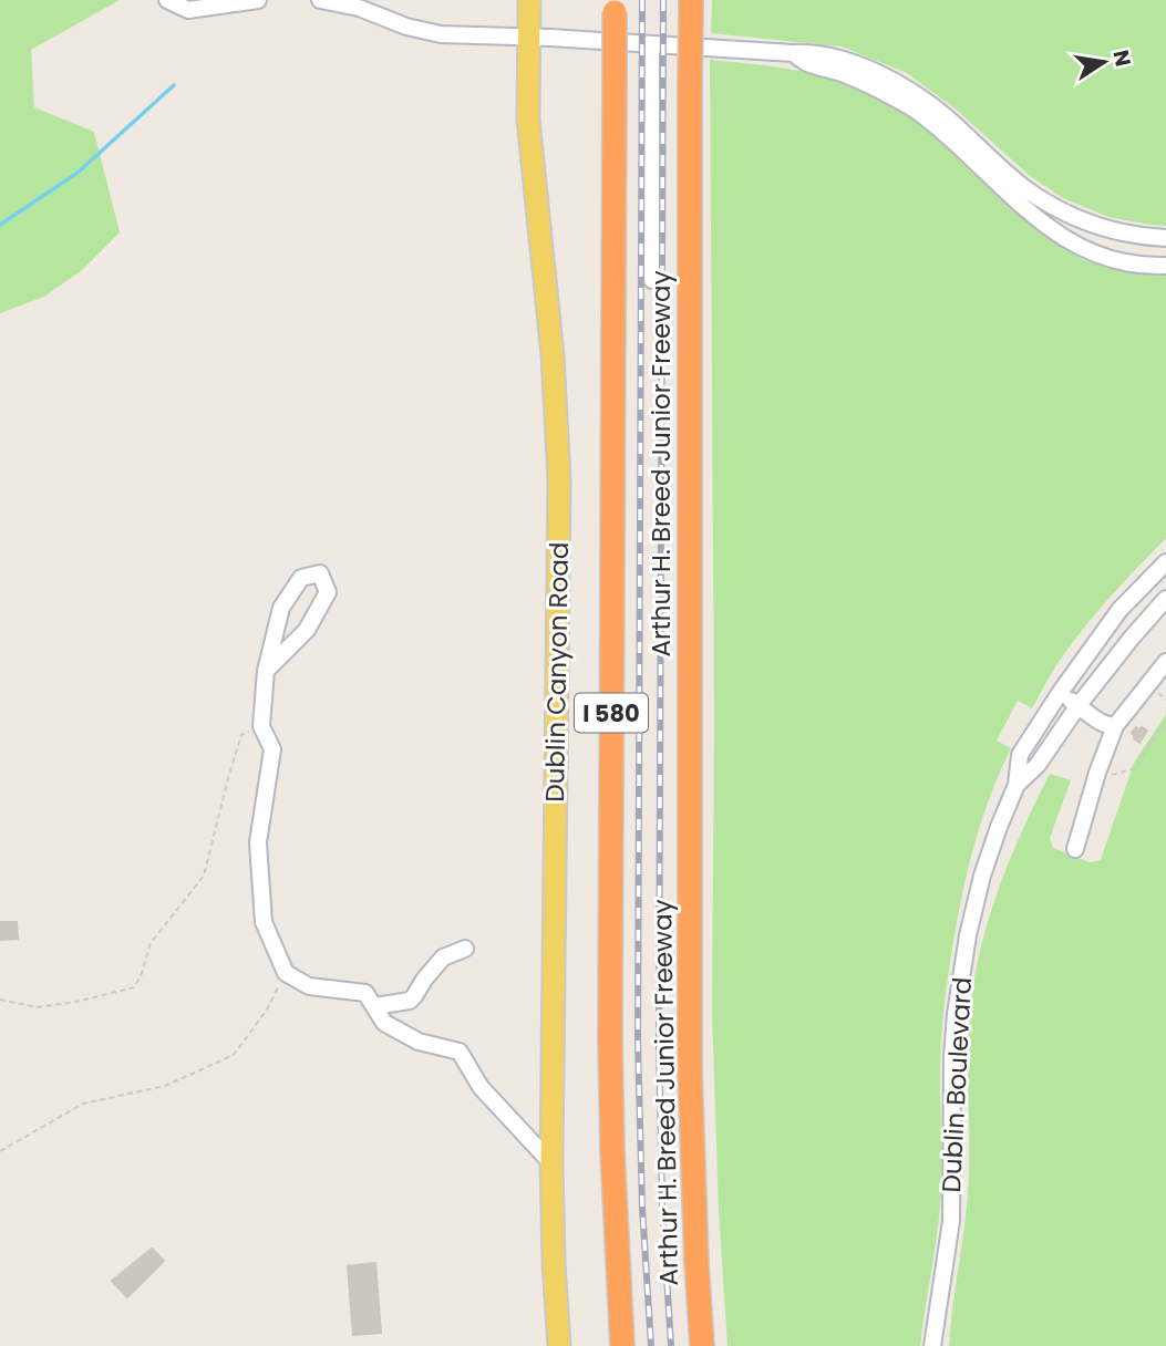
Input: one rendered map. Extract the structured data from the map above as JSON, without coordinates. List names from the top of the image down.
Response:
{
  "streets": {
    "highway": ["Arthur H. Breed Junior Freeway", "I 580"],
    "main road": ["Dublin Canyon Road"],
    "street": ["Dublin Boulevard"]
  },
  "north": "right"
}
